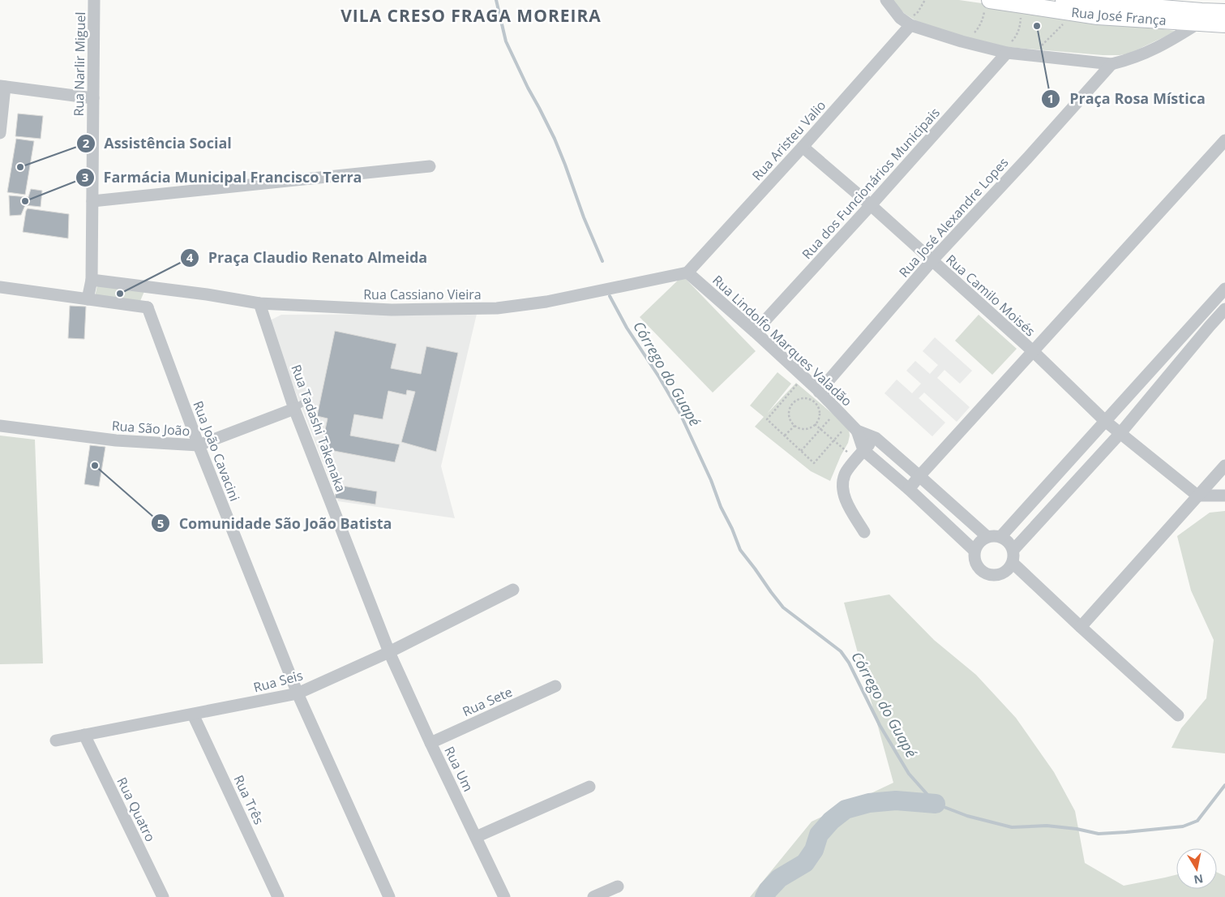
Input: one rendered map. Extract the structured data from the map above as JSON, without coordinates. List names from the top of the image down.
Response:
{
  "streets": {
    "main road": ["Rua José França"],
    "street": [
      "Rua Narlir Miguel",
      "Rua Aristeu Valio",
      "Rua dos Funcionários Municipais",
      "Rua José Alexandre Lopes",
      "Rua Cassiano Vieira",
      "Rua Camilo Moisés",
      "Rua Lindolfo Marques Valadão",
      "Rua São João",
      "Rua Tadashi Takenaka",
      "Rua João Cavacini",
      "Rua Seis",
      "Rua Sete",
      "Rua Um",
      "Rua Três",
      "Rua Quatro"
    ]
  },
  "crossings": [
    ["Rua Narlir Miguel", "Rua Cassiano Vieira"],
    ["Rua Aristeu Valio", "Rua Cassiano Vieira"],
    ["Rua Aristeu Valio", "Rua Camilo Moisés"],
    ["Rua Aristeu Valio", "Rua Lindolfo Marques Valadão"],
    ["Rua dos Funcionários Municipais", "Rua Camilo Moisés"],
    ["Rua dos Funcionários Municipais", "Rua Lindolfo Marques Valadão"],
    ["Rua José Alexandre Lopes", "Rua Camilo Moisés"],
    ["Rua José Alexandre Lopes", "Rua Lindolfo Marques Valadão"],
    ["Rua Cassiano Vieira", "Rua Lindolfo Marques Valadão"],
    ["Rua Cassiano Vieira", "Rua Tadashi Takenaka"],
    ["Rua São João", "Rua Tadashi Takenaka"],
    ["Rua São João", "Rua João Cavacini"],
    ["Rua Tadashi Takenaka", "Rua Seis"],
    ["Rua Tadashi Takenaka", "Rua Um"],
    ["Rua João Cavacini", "Rua Seis"],
    ["Rua Seis", "Rua Um"],
    ["Rua Seis", "Rua Três"],
    ["Rua Seis", "Rua Quatro"],
    ["Rua Sete", "Rua Um"]
  ],
  "districts": ["VILA CRESO FRAGA MOREIRA"],
  "water": ["Córrego do Guapé"],
  "places": [
    "Praça Rosa Mística",
    "Assistência Social",
    "Farmácia Municipal Francisco Terra",
    "Praça Claudio Renato Almeida",
    "Comunidade São João Batista"
  ],
  "north": "bottom"
}
